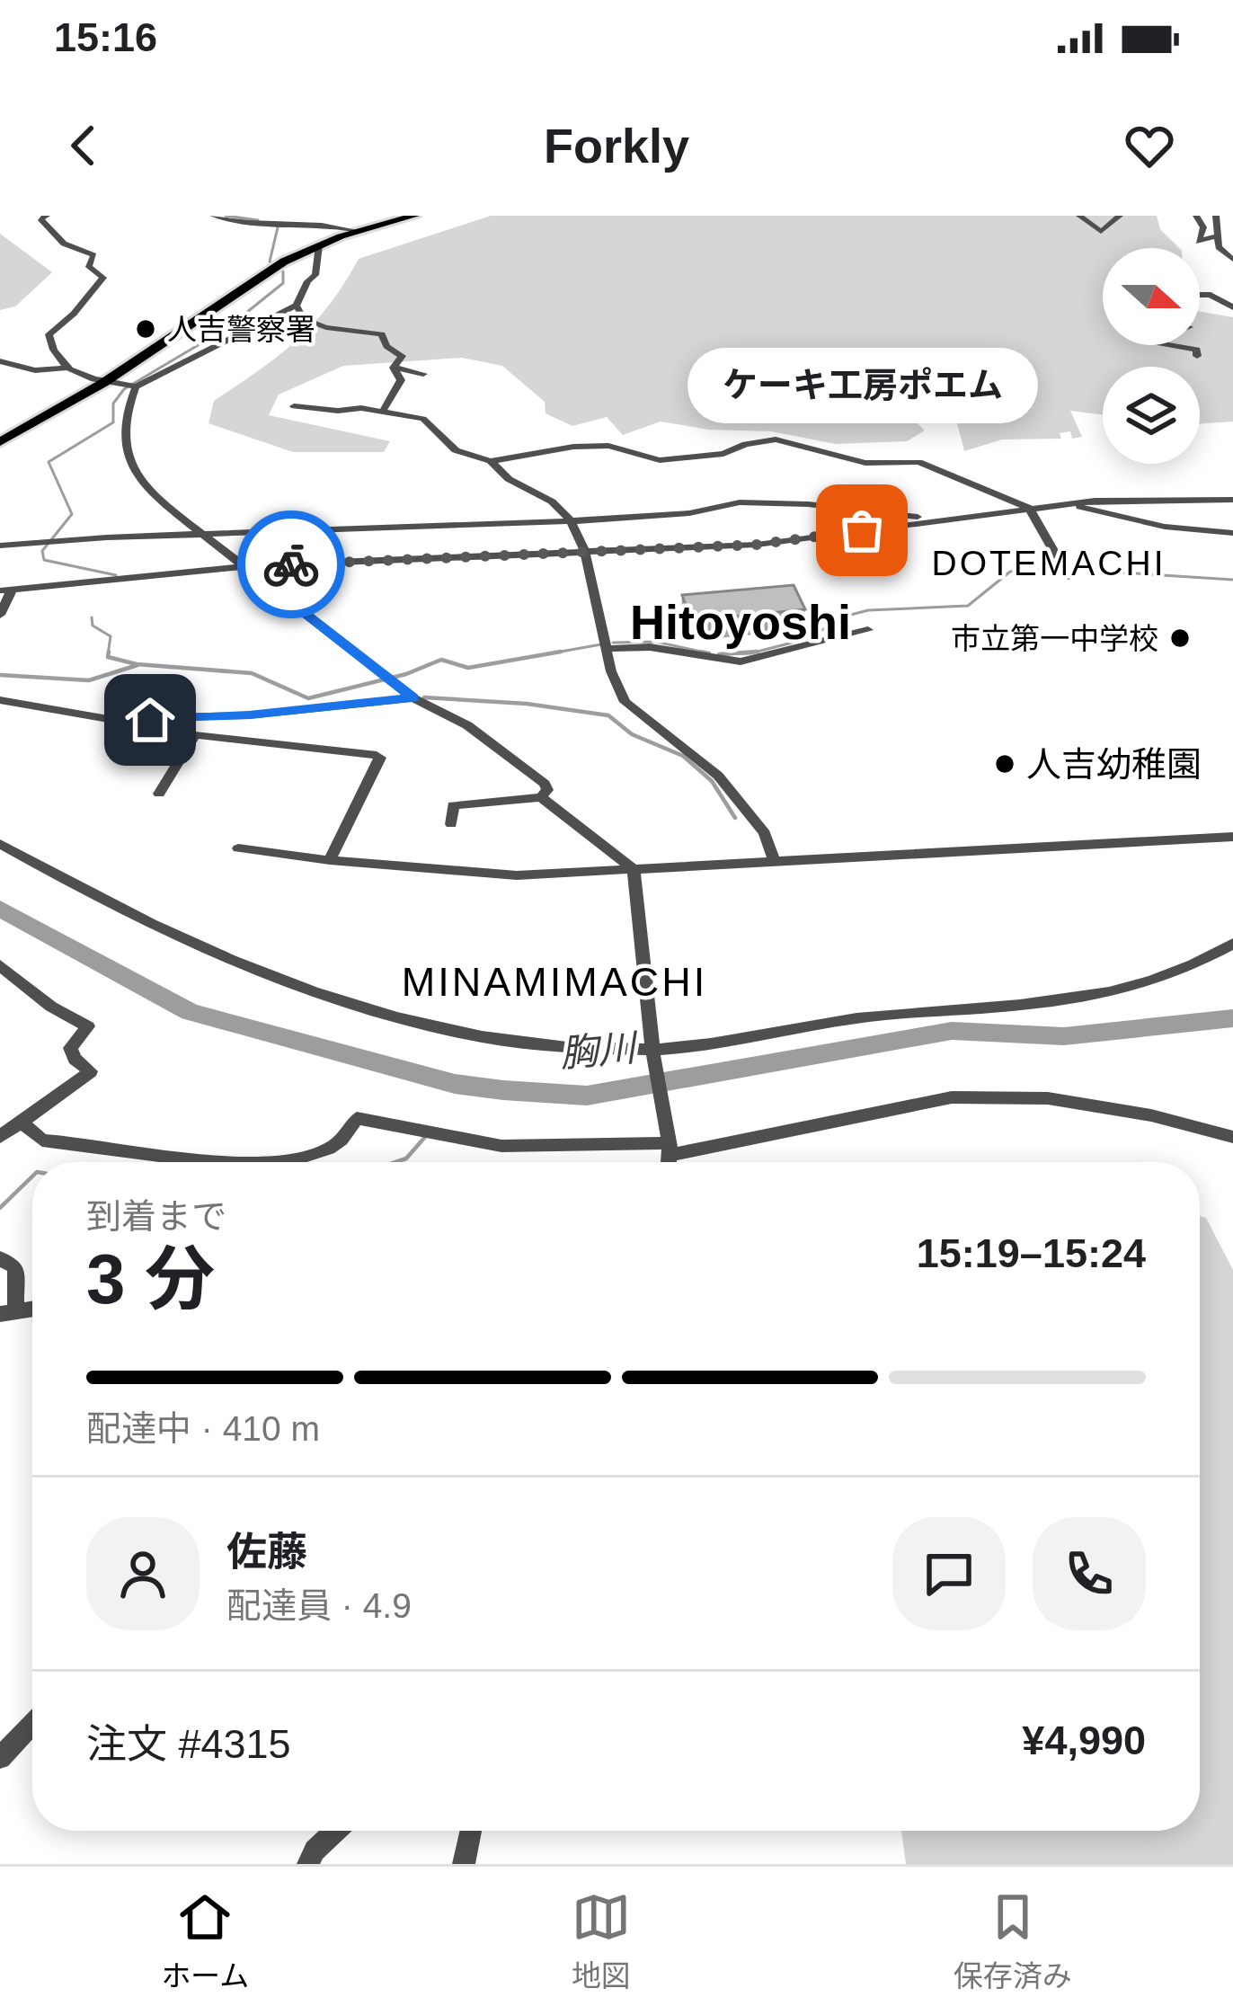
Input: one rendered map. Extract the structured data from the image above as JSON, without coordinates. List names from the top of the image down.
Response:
{
  "districts": ["DOTEMACHI", "Hitoyoshi", "MINAMIMACHI"],
  "water": ["胸川"],
  "places": [
    "人吉警察署",
    "ケーキ工房ポエム",
    "市立第一中学校",
    "人吉幼稚園"
  ],
  "north": "right",
  "page": {
    "status": "15:16",
    "header": "Forkly",
    "bubble": "ケーキ工房ポエム",
    "heading": ["3 分", "到着まで", "15:19–15:24"],
    "panel": [
      "佐藤",
      "配達員 · 4.9",
      "注文 #4315",
      "¥4,990"
    ],
    "bar": "配達中 · 410 m",
    "tabs": ["ホーム", "地図", "保存済み"]
  }
}
